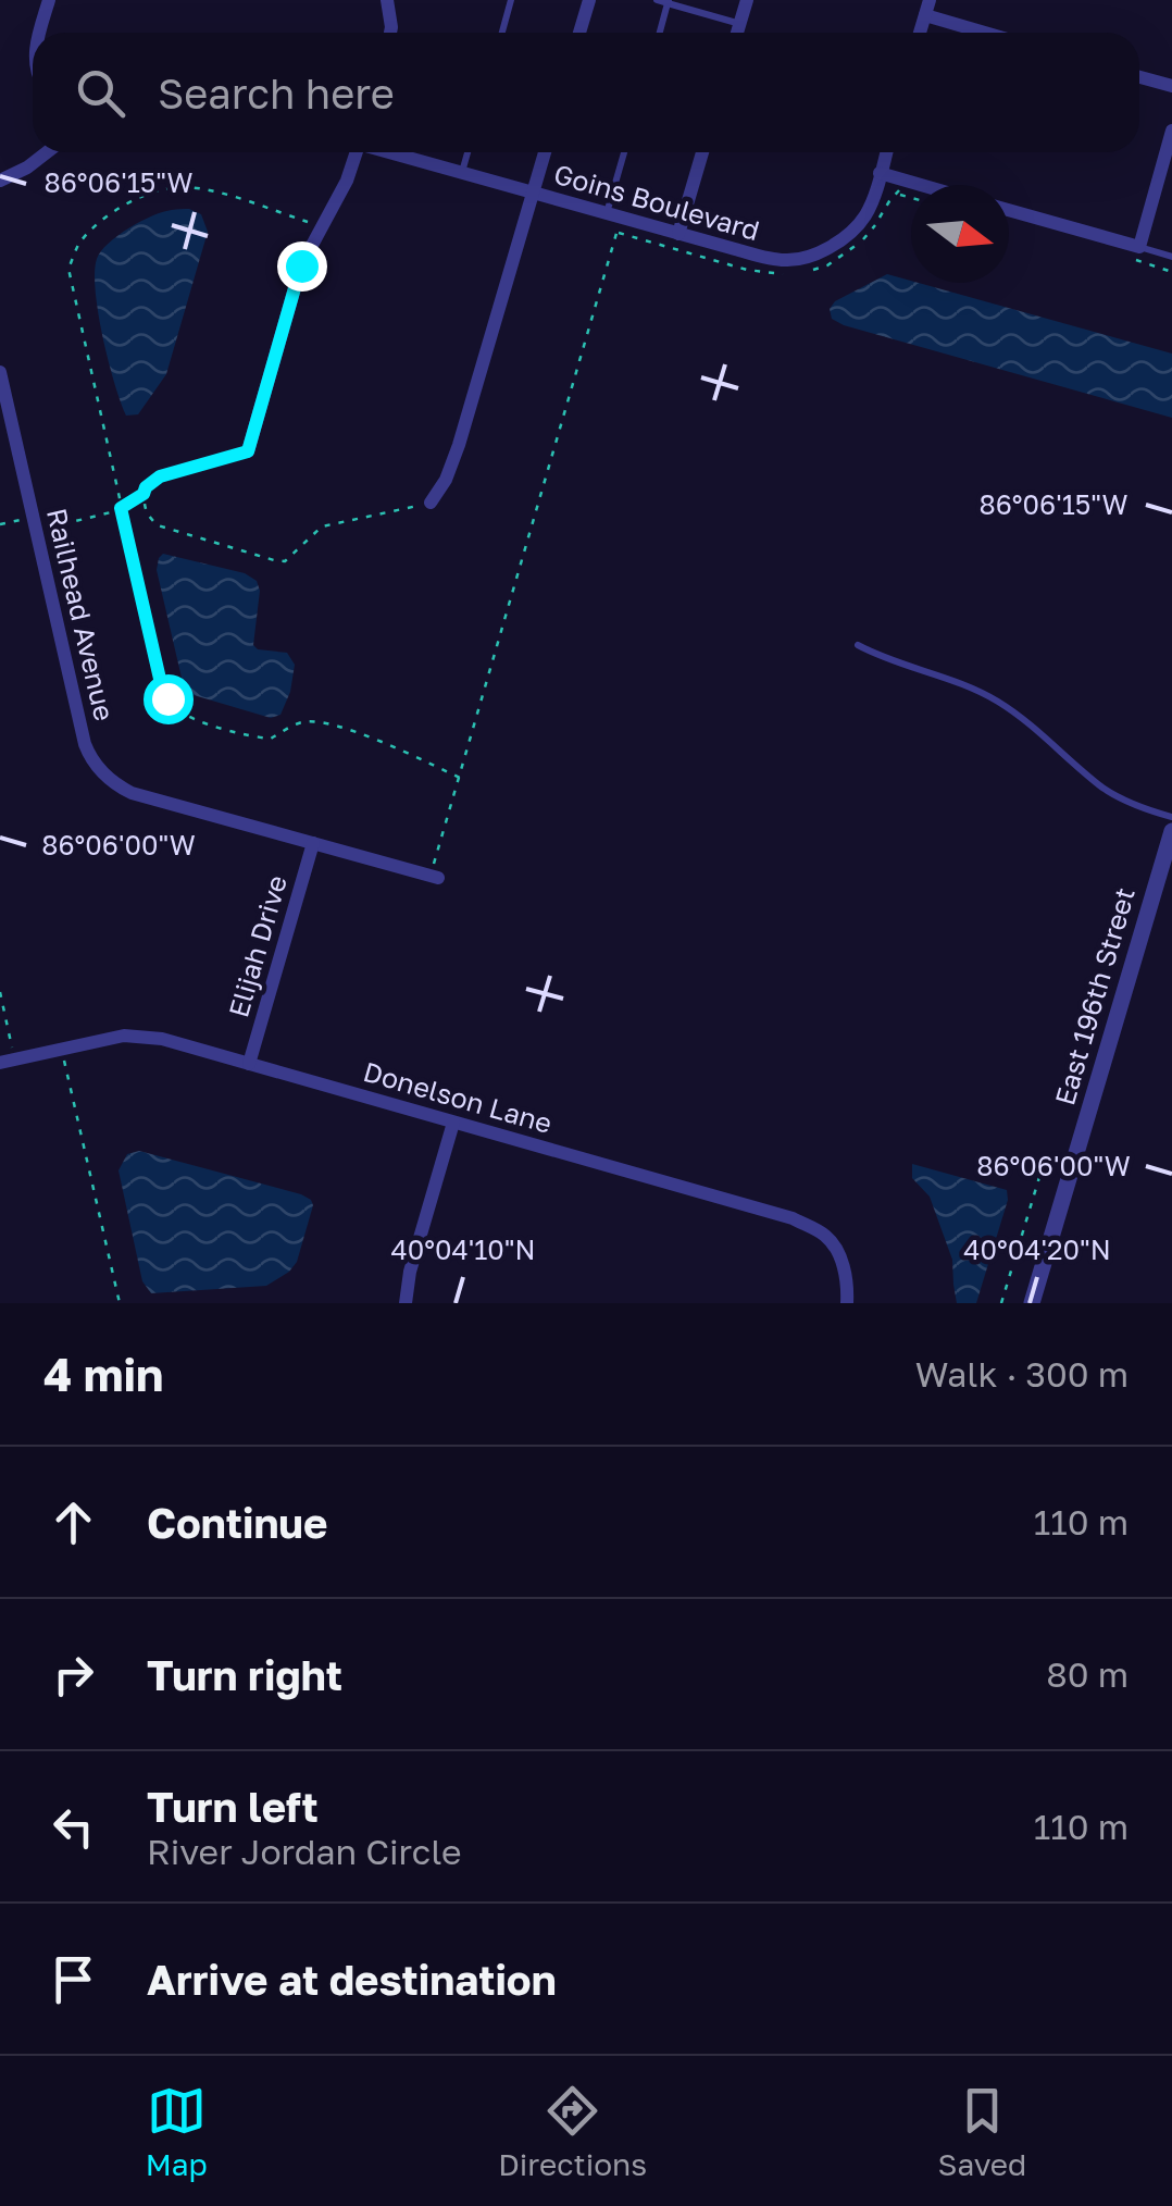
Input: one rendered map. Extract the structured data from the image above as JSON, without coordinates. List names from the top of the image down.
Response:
{
  "streets": {
    "street": [
      "Goins Boulevard",
      "Railhead Avenue",
      "Elijah Drive",
      "East 196th Street",
      "Donelson Lane"
    ]
  },
  "crossings": [
    ["Railhead Avenue", "Elijah Drive"],
    ["Elijah Drive", "Donelson Lane"]
  ],
  "north": "right",
  "page": {
    "search": "Search here",
    "heading": ["4 min", "Walk · 300 m"],
    "list": [
      ["Continue", "110 m"],
      ["Turn right", "80 m"],
      ["Turn left", "River Jordan Circle", "110 m"],
      "Arrive at destination"
    ],
    "nav": ["Map", "Directions", "Saved"]
  },
  "coordinates": [
    "86°06'15\"W",
    "86°06'00\"W",
    "40°04'10\"N",
    "40°04'20\"N"
  ]
}
